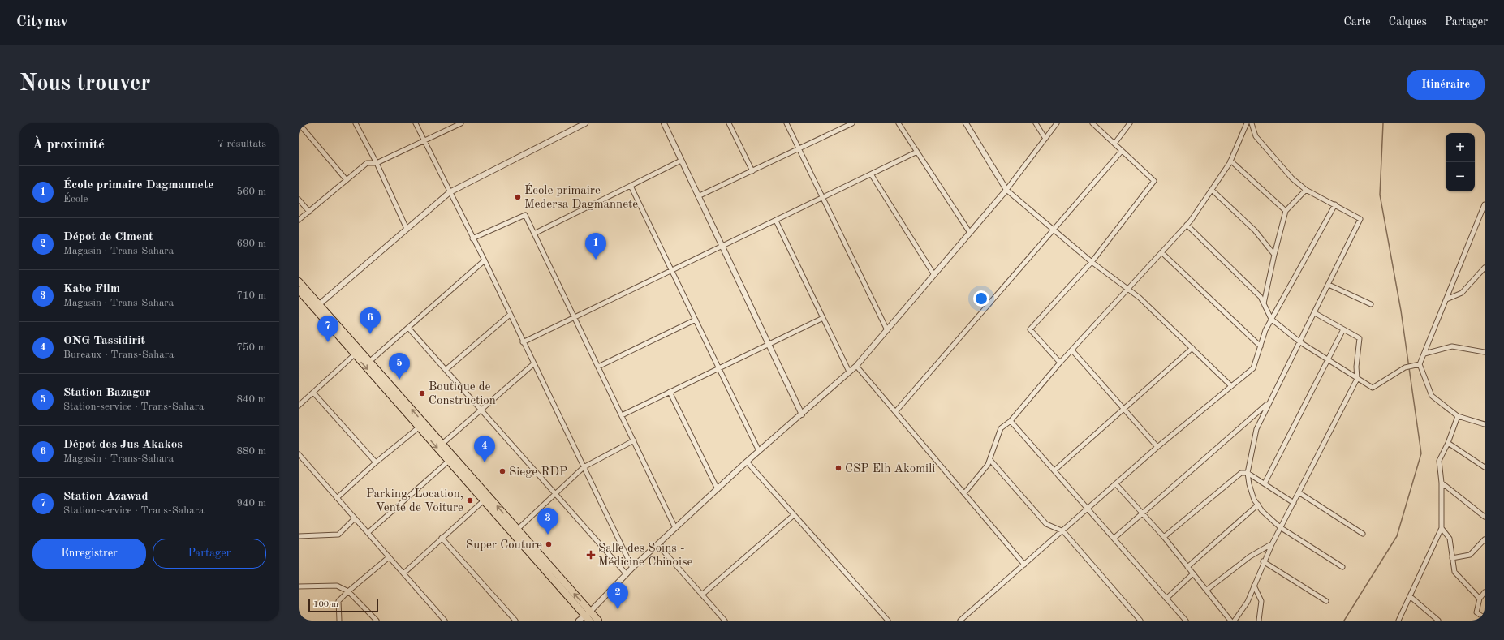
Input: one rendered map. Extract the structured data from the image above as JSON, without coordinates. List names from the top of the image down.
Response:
{
  "places": {
    "other": [
      "École primaire Medersa Dagmannete",
      "Boutique de Construction",
      "CSP Elh Akomili",
      "Siege RDP",
      "Parking, Location, Vente de Voiture",
      "Super Couture"
    ],
    "health": ["Salle des Soins - Médicine Chinoise"]
  },
  "scale_bar": "100 m",
  "page": {
    "header": "Citynav",
    "nav": ["Carte", "Calques", "Partager"],
    "buttons": [
      "Itinéraire",
      ["Enregistrer", "Partager"]
    ],
    "title": "Nous trouver",
    "heading": ["À proximité", "7 résultats"],
    "map_buttons": ["+", "−"],
    "list": [
      {
        "mark": "1",
        "name": "École primaire Dagmannete",
        "note": "École",
        "value": "560 m"
      },
      {
        "mark": "2",
        "name": "Dépot de Ciment",
        "note": "Magasin · Trans-Sahara",
        "value": "690 m"
      },
      {
        "mark": "3",
        "name": "Kabo Film",
        "note": "Magasin · Trans-Sahara",
        "value": "710 m"
      },
      {
        "mark": "4",
        "name": "ONG Tassidirit",
        "note": "Bureaux · Trans-Sahara",
        "value": "750 m"
      },
      {
        "mark": "5",
        "name": "Station Bazagor",
        "note": "Station-service · Trans-Sahara",
        "value": "840 m"
      },
      {
        "mark": "6",
        "name": "Dépot des Jus Akakos",
        "note": "Magasin · Trans-Sahara",
        "value": "880 m"
      },
      {
        "mark": "7",
        "name": "Station Azawad",
        "note": "Station-service · Trans-Sahara",
        "value": "940 m"
      }
    ],
    "pins": [
      "1",
      "6",
      "7",
      "5",
      "4",
      "3",
      "2"
    ],
    "scale": "100 m"
  }
}
